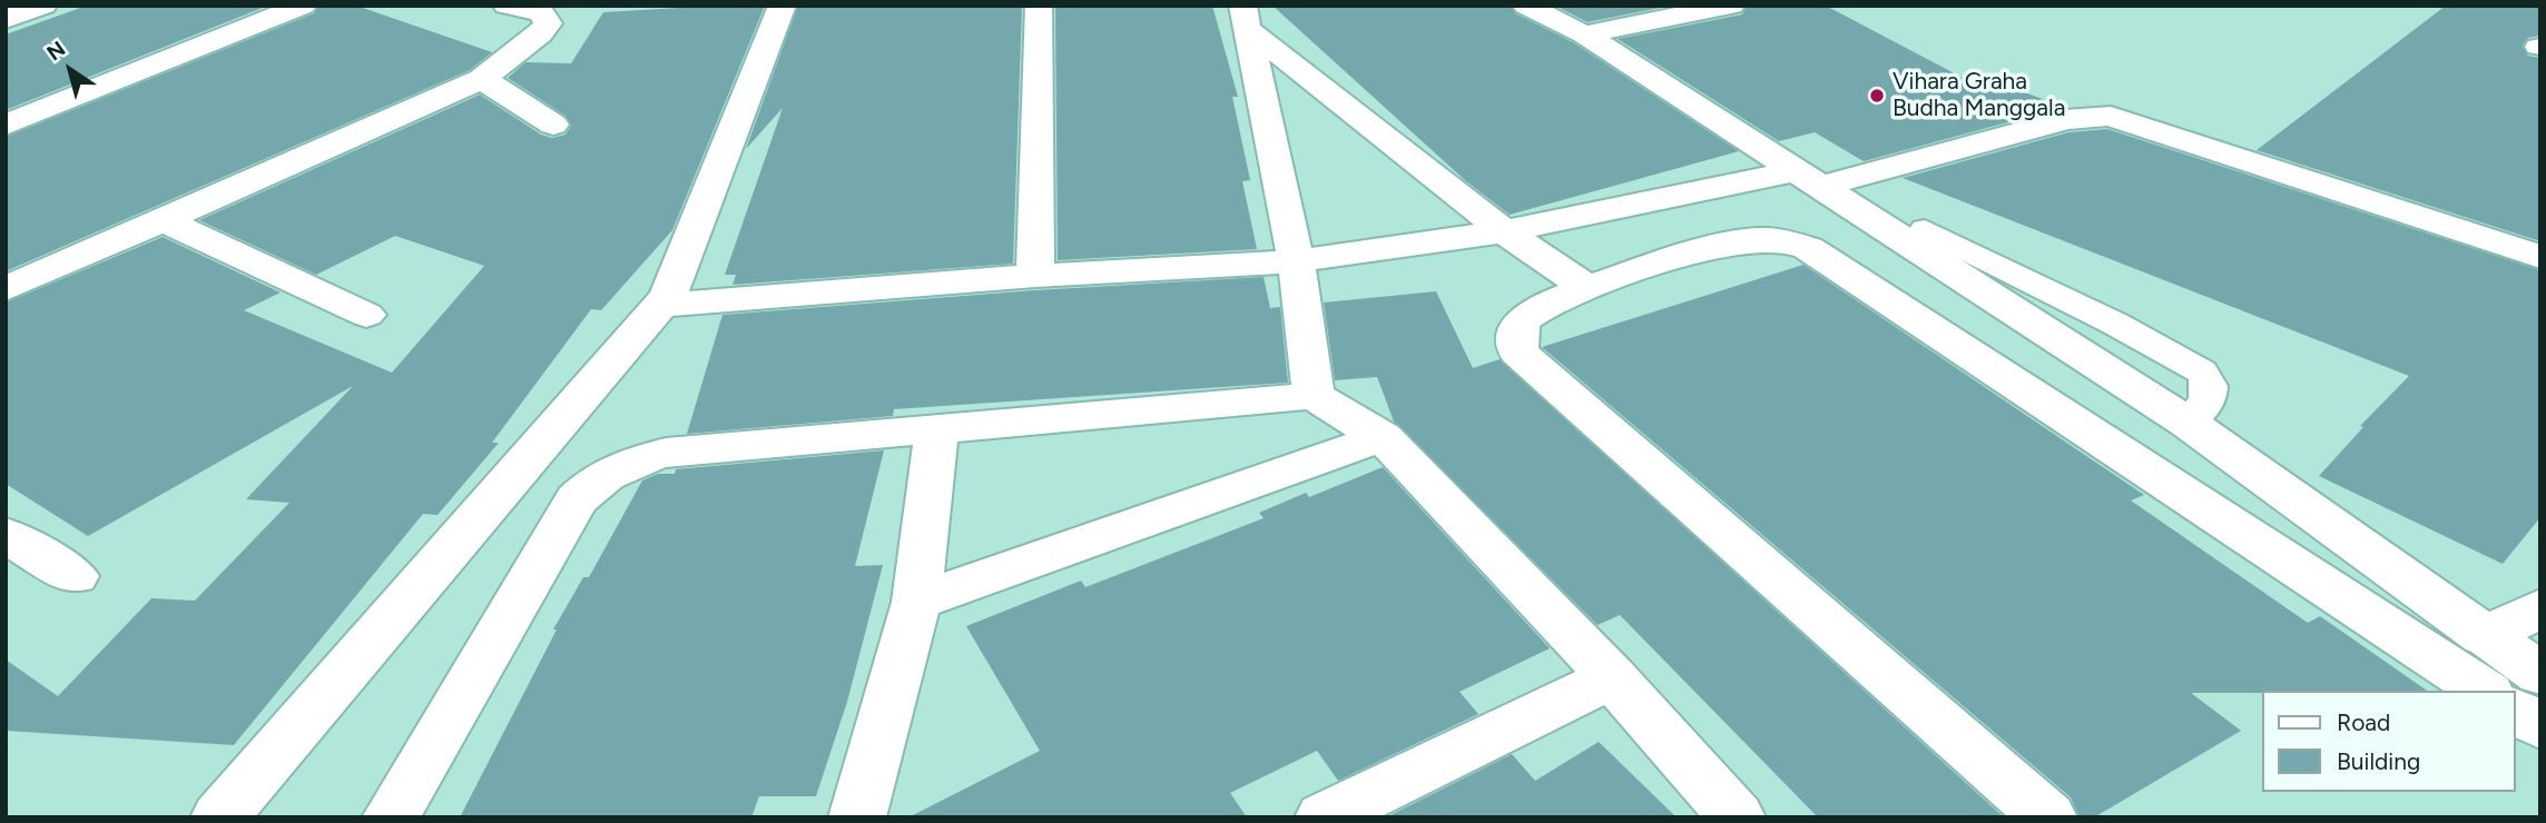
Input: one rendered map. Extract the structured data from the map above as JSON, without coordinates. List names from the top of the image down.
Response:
{
  "places": ["Vihara Graha Budha Manggala"],
  "legend": ["Road", "Building"],
  "north": "top left"
}
